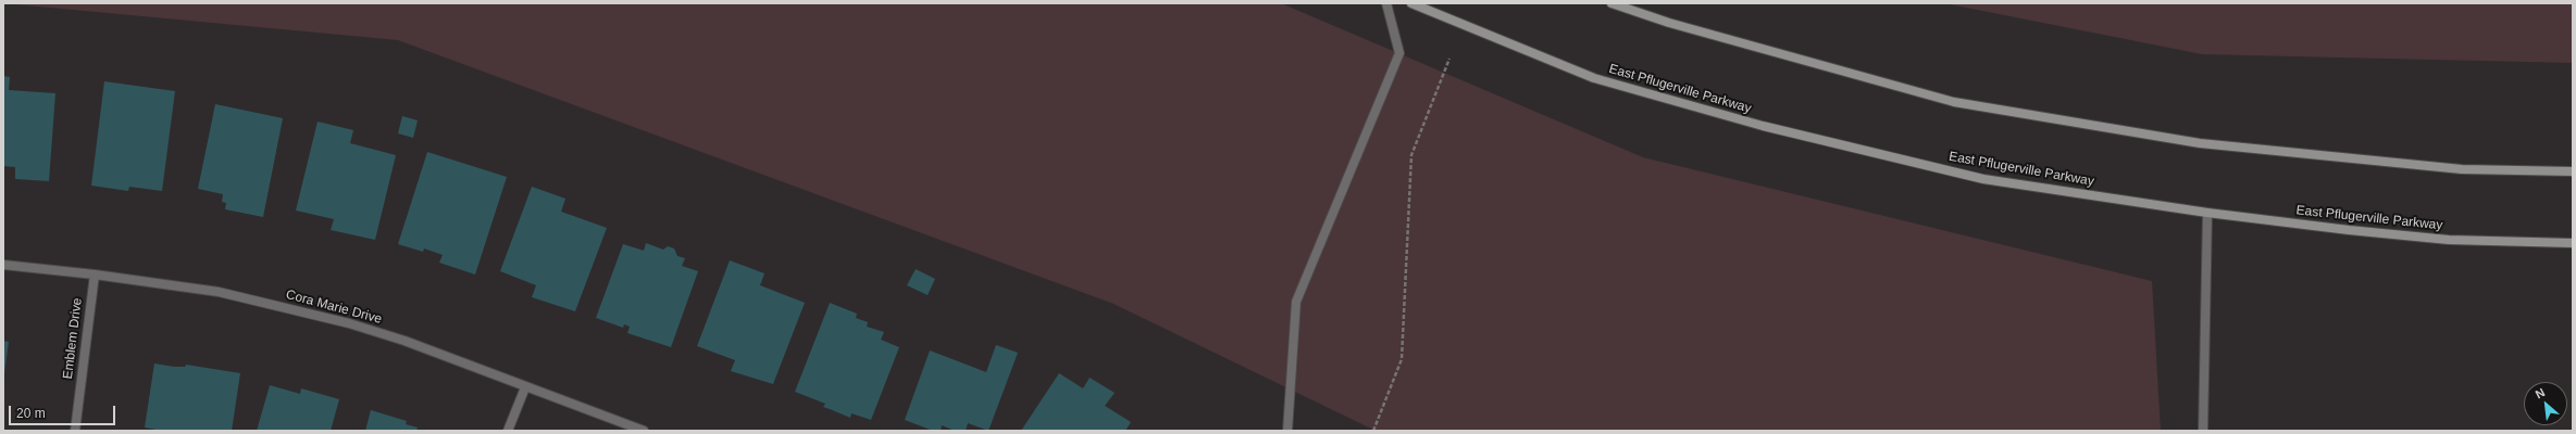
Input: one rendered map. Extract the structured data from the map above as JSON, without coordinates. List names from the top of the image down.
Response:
{
  "streets": {
    "main road": ["East Pflugerville Parkway"],
    "street": ["Cora Marie Drive", "Emblem Drive"]
  },
  "crossings": [
    ["Cora Marie Drive", "Emblem Drive"]
  ],
  "scale_bar": "20 m",
  "north": "top left"
}
